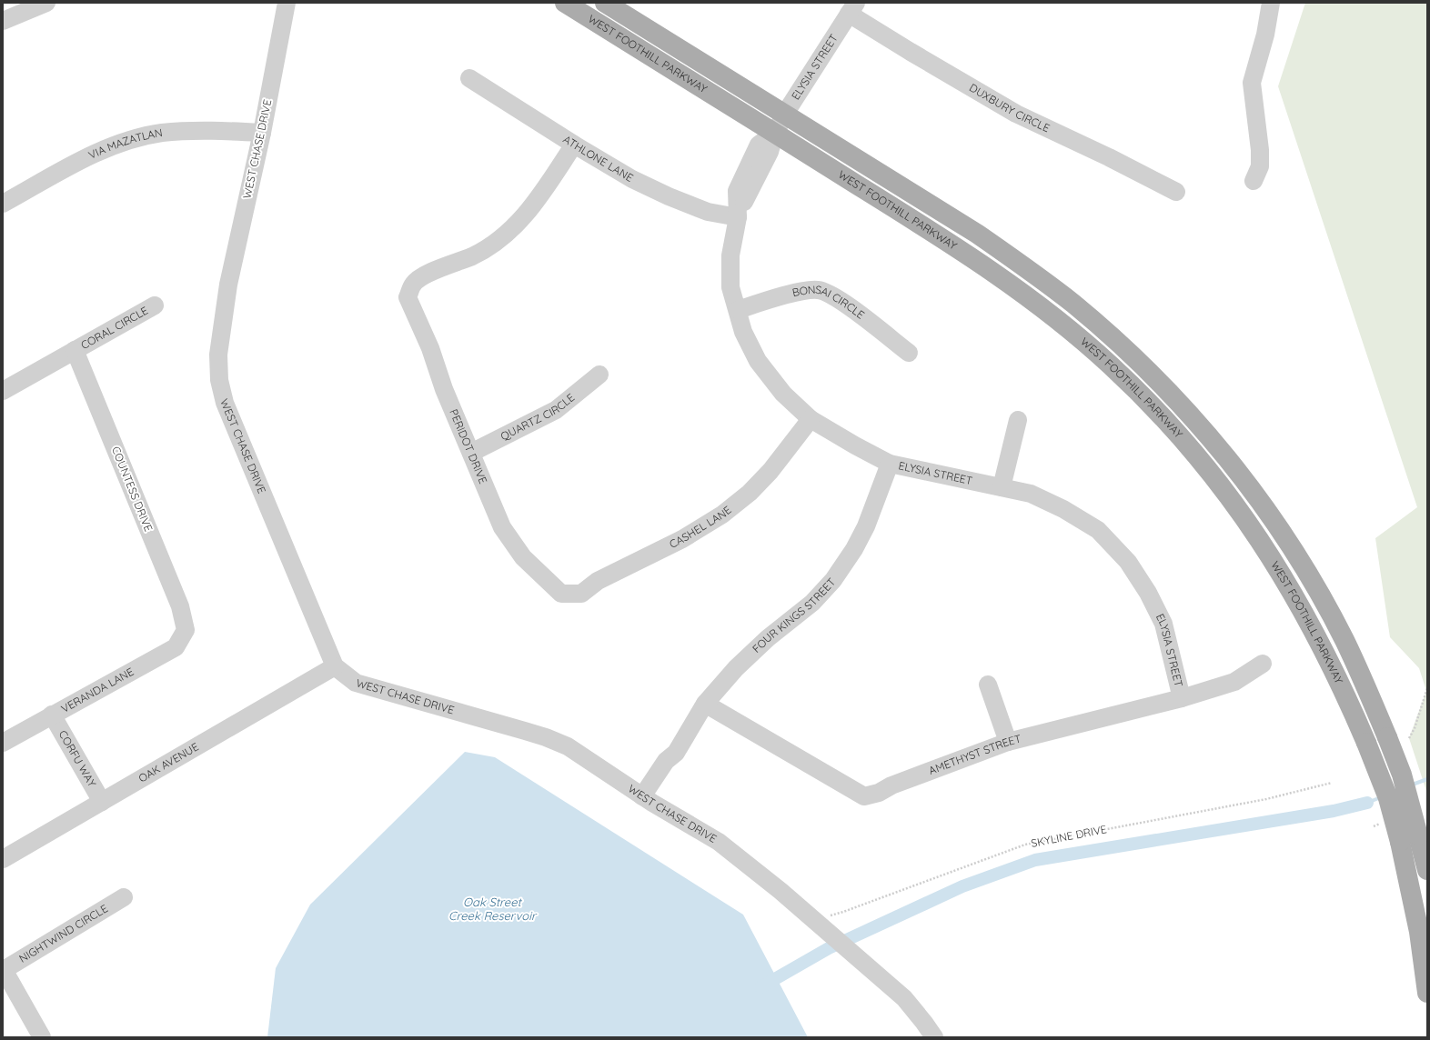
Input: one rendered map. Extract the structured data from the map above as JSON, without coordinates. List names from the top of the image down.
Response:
{
  "streets": {
    "main road": ["WEST FOOTHILL PARKWAY"],
    "street": [
      "ELYSIA STREET",
      "DUXBURY CIRCLE",
      "VIA MAZATLAN",
      "WEST CHASE DRIVE",
      "ATHLONE LANE",
      "BONSAI CIRCLE",
      "CORAL CIRCLE",
      "QUARTZ CIRCLE",
      "PERIDOT DRIVE",
      "COUNTESS DRIVE",
      "CASHEL LANE",
      "FOUR KINGS STREET",
      "VERANDA LANE",
      "AMETHYST STREET",
      "CORFU WAY",
      "OAK AVENUE",
      "NIGHTWIND CIRCLE"
    ],
    "path": ["SKYLINE DRIVE"]
  },
  "crossings": [
    ["WEST FOOTHILL PARKWAY", "ELYSIA STREET"],
    ["ELYSIA STREET", "DUXBURY CIRCLE"],
    ["ELYSIA STREET", "ATHLONE LANE"],
    ["ELYSIA STREET", "BONSAI CIRCLE"],
    ["ELYSIA STREET", "CASHEL LANE"],
    ["ELYSIA STREET", "FOUR KINGS STREET"],
    ["ELYSIA STREET", "AMETHYST STREET"],
    ["VIA MAZATLAN", "WEST CHASE DRIVE"],
    ["WEST CHASE DRIVE", "FOUR KINGS STREET"],
    ["WEST CHASE DRIVE", "OAK AVENUE"],
    ["WEST CHASE DRIVE", "SKYLINE DRIVE"],
    ["ATHLONE LANE", "PERIDOT DRIVE"],
    ["CORAL CIRCLE", "COUNTESS DRIVE"],
    ["QUARTZ CIRCLE", "PERIDOT DRIVE"],
    ["PERIDOT DRIVE", "CASHEL LANE"],
    ["COUNTESS DRIVE", "VERANDA LANE"],
    ["FOUR KINGS STREET", "AMETHYST STREET"],
    ["VERANDA LANE", "CORFU WAY"],
    ["CORFU WAY", "OAK AVENUE"]
  ],
  "water": ["Oak Street Creek Reservoir"]
}
